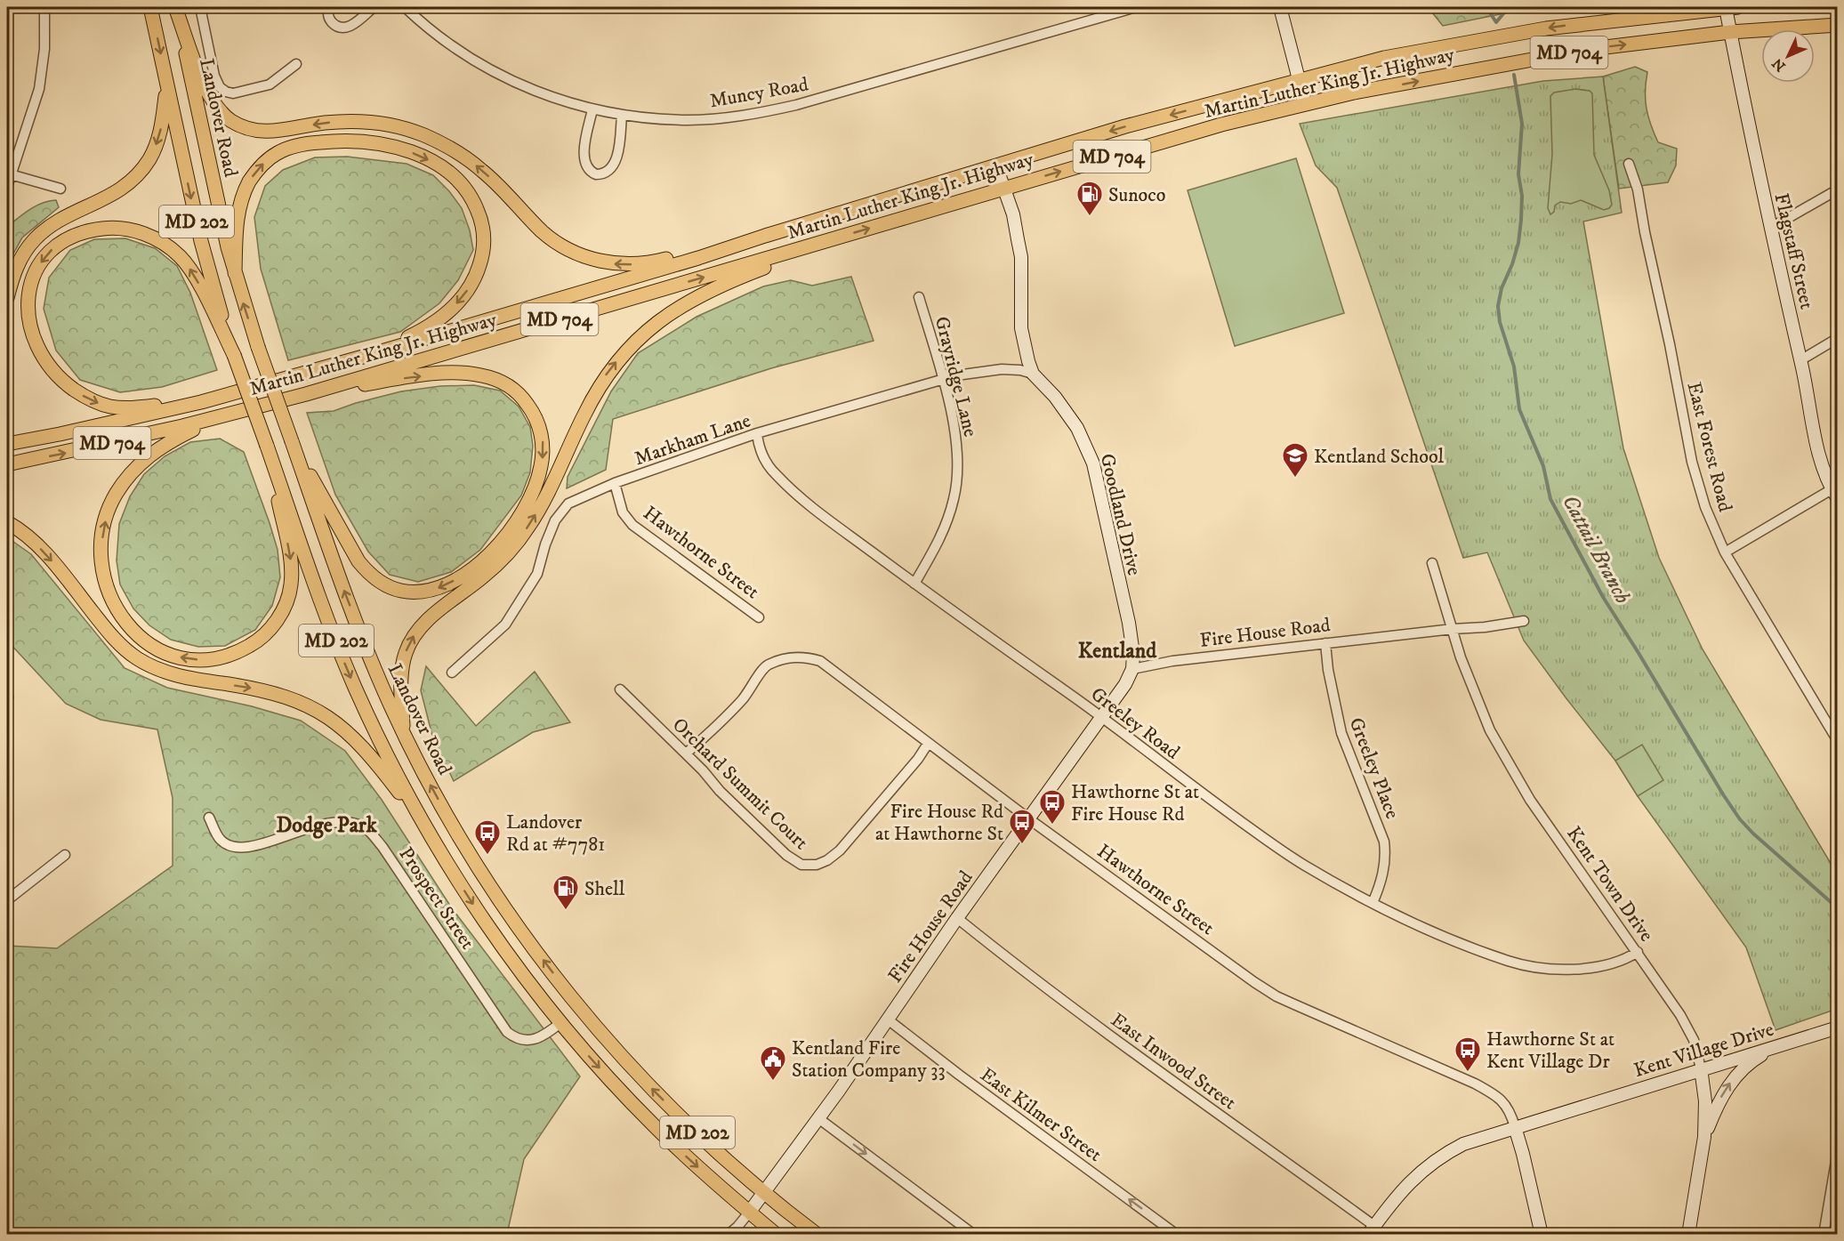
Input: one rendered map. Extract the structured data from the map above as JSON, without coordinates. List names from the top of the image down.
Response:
{
  "streets": {
    "main road": [
      "MD 704",
      "Martin Luther King Jr. Highway",
      "Landover Road",
      "MD 202"
    ],
    "street": [
      "Muncy Road",
      "Flagstaff Street",
      "Grayridge Lane",
      "Markham Lane",
      "East Forest Road",
      "Goodland Drive",
      "Hawthorne Street",
      "Fire House Road",
      "Greeley Road",
      "Greeley Place",
      "Orchard Summit Court",
      "Kent Town Drive",
      "Prospect Street",
      "Kent Village Drive",
      "East Inwood Street",
      "East Kilmer Street"
    ]
  },
  "crossings": [
    ["Martin Luther King Jr. Highway", "Flagstaff Street"],
    ["Martin Luther King Jr. Highway", "Goodland Drive"],
    ["Landover Road", "Fire House Road"],
    ["MD 202", "Fire House Road"],
    ["MD 202", "Prospect Street"],
    ["Grayridge Lane", "Markham Lane"],
    ["Grayridge Lane", "Greeley Road"],
    ["Markham Lane", "Goodland Drive"],
    ["Markham Lane", "Hawthorne Street"],
    ["Markham Lane", "Greeley Road"],
    ["Goodland Drive", "Fire House Road"],
    ["Hawthorne Street", "Fire House Road"],
    ["Hawthorne Street", "Orchard Summit Court"],
    ["Hawthorne Street", "Kent Village Drive"],
    ["Fire House Road", "Greeley Road"],
    ["Fire House Road", "Greeley Place"],
    ["Fire House Road", "Kent Town Drive"],
    ["Fire House Road", "East Inwood Street"],
    ["Fire House Road", "East Kilmer Street"],
    ["Greeley Road", "Greeley Place"],
    ["Greeley Road", "Kent Town Drive"],
    ["Kent Town Drive", "Kent Village Drive"],
    ["Kent Village Drive", "East Inwood Street"]
  ],
  "one_way": ["East Kilmer Street"],
  "districts": ["Kentland", "Dodge Park"],
  "water": ["Cattail Branch"],
  "places": {
    "fuel station": ["Sunoco", "Shell"],
    "school or university": ["Kentland School"],
    "bus stop": [
      "Hawthorne St at Fire House Rd",
      "Fire House Rd at Hawthorne St",
      "Landover Rd at #7781",
      "Hawthorne St at Kent Village Dr"
    ],
    "public building": ["Kentland Fire Station Company 33"]
  },
  "north": "bottom left"
}
